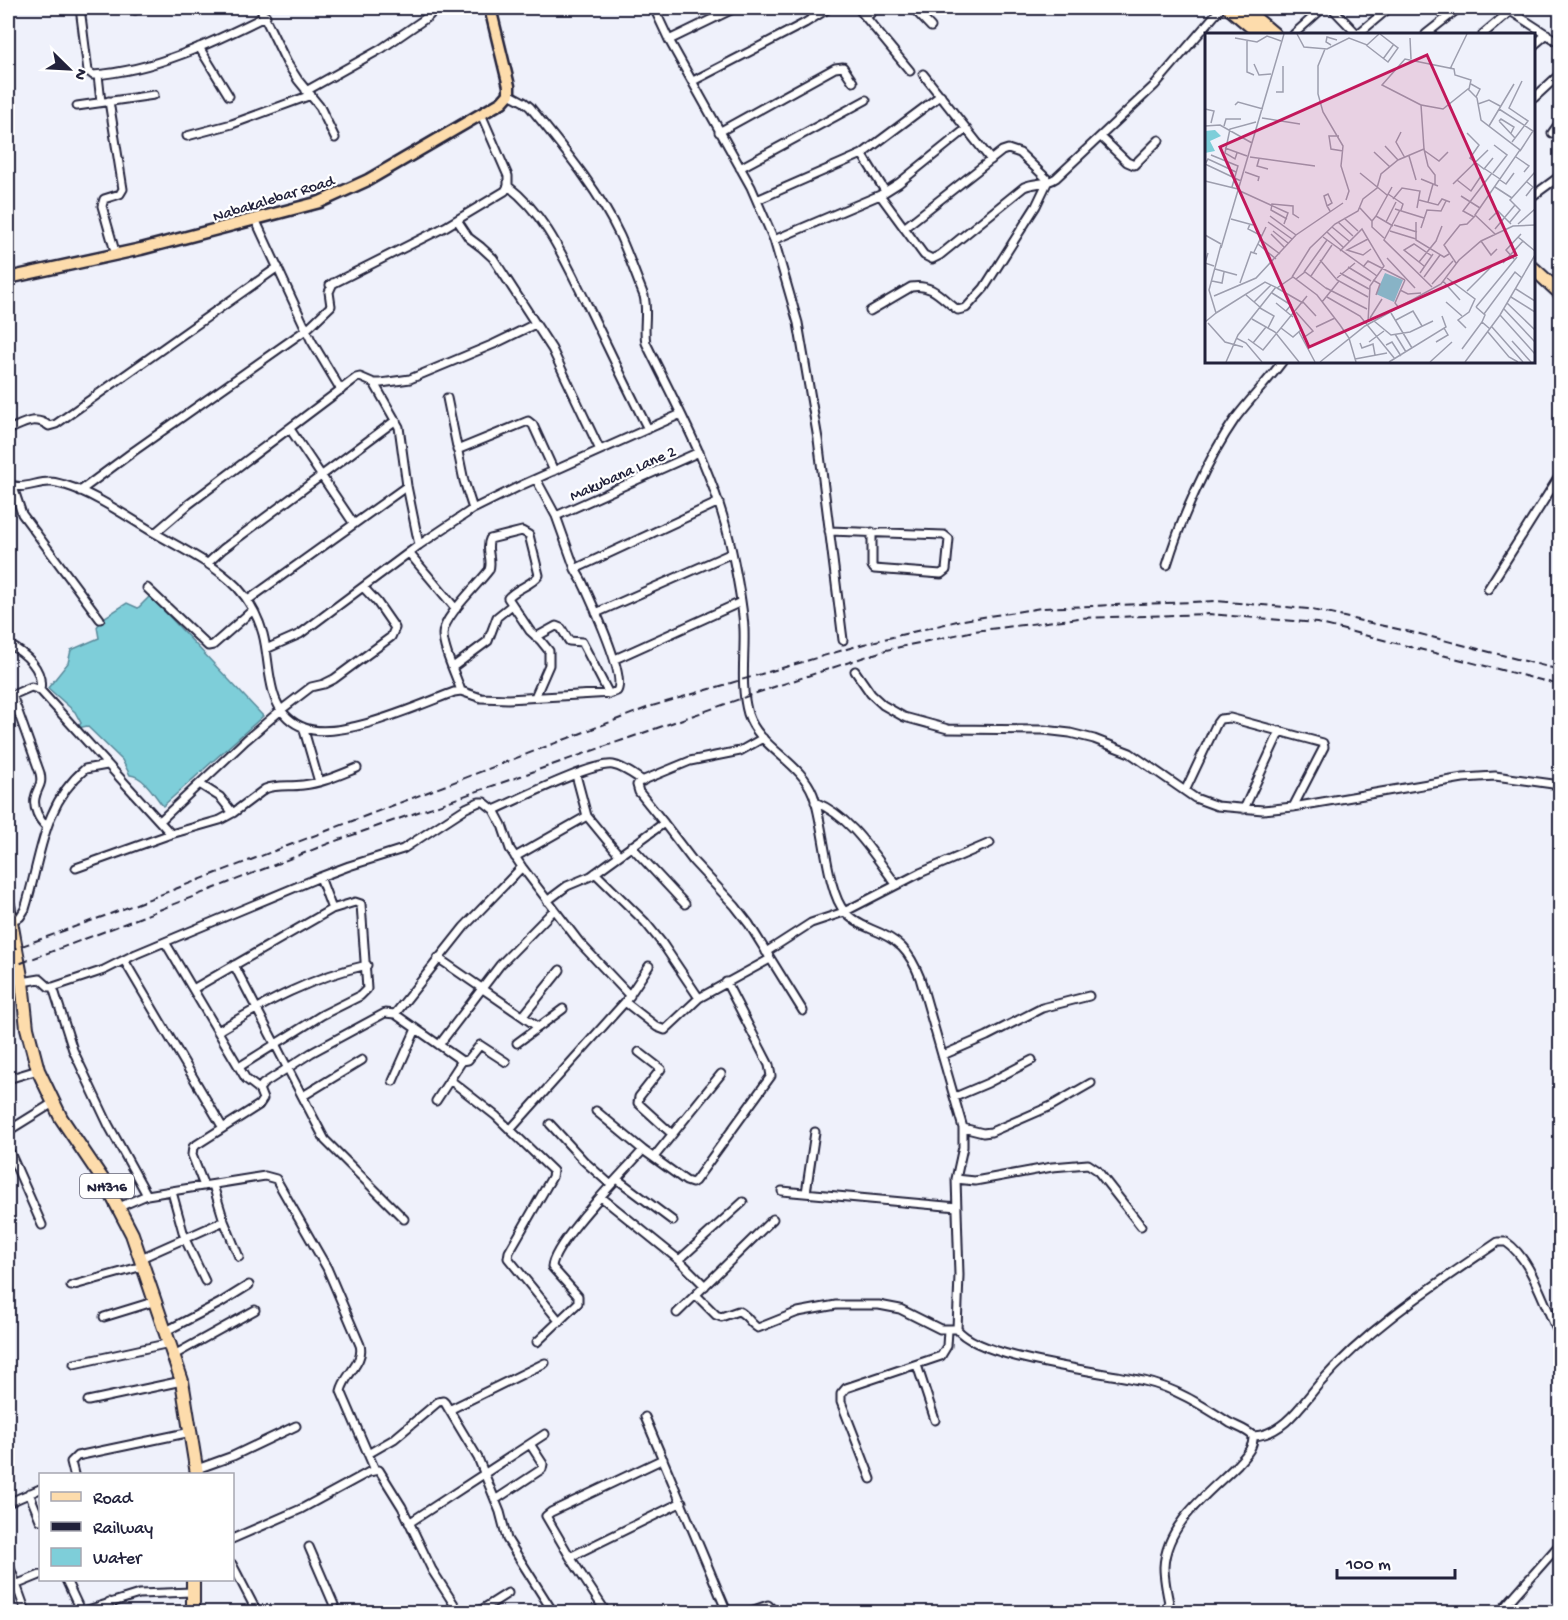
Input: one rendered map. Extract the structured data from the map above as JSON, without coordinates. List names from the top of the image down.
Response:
{
  "streets": {
    "highway": ["NH316"],
    "main road": ["Nabakalebar Road"],
    "street": ["Makubana Lane 2"]
  },
  "legend": ["Road", "Railway", "Water"],
  "scale_bar": "100 m",
  "north": "bottom right"
}
